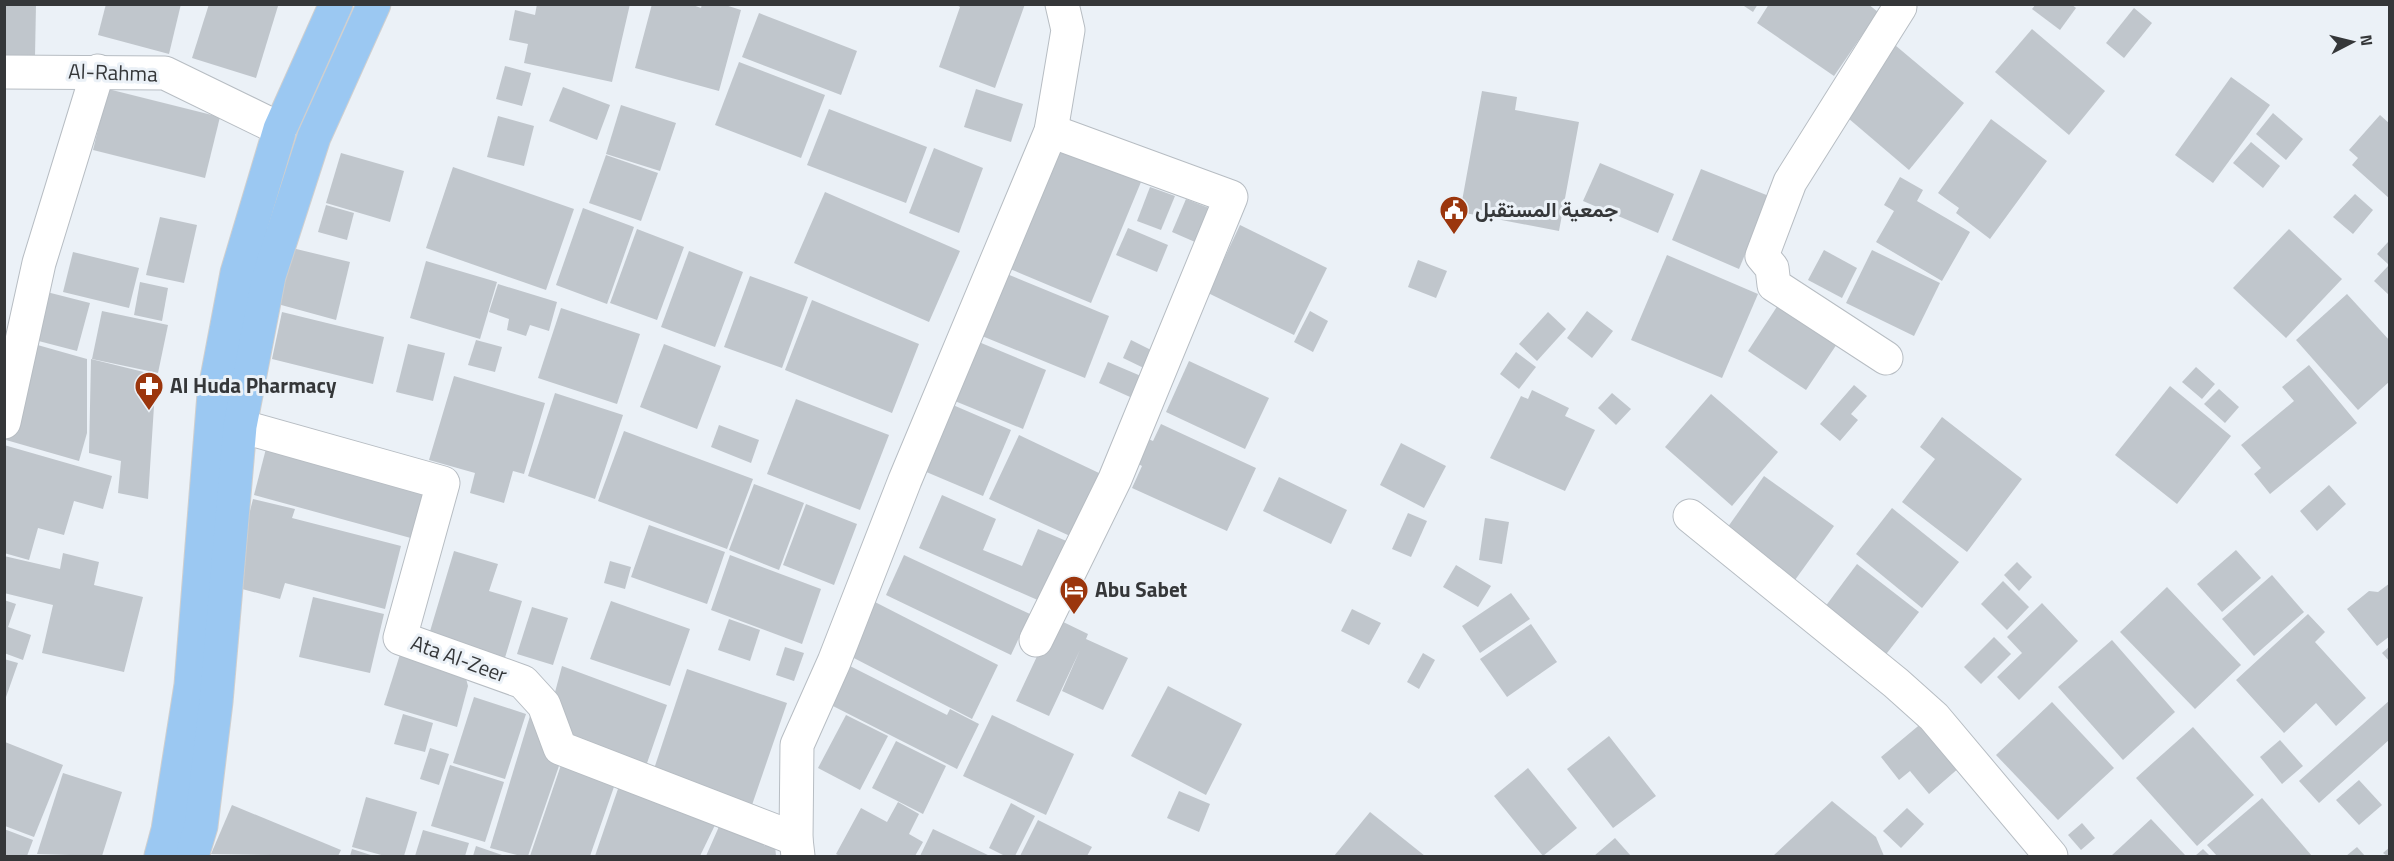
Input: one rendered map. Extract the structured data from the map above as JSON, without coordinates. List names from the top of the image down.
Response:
{
  "streets": {
    "street": ["Al-Rahma", "Ata Al-Zeer"]
  },
  "places": {
    "public building": ["جمعية المستقبل"],
    "pharmacy": ["Al Huda Pharmacy"],
    "hotel": ["Abu Sabet"]
  },
  "north": "right"
}
